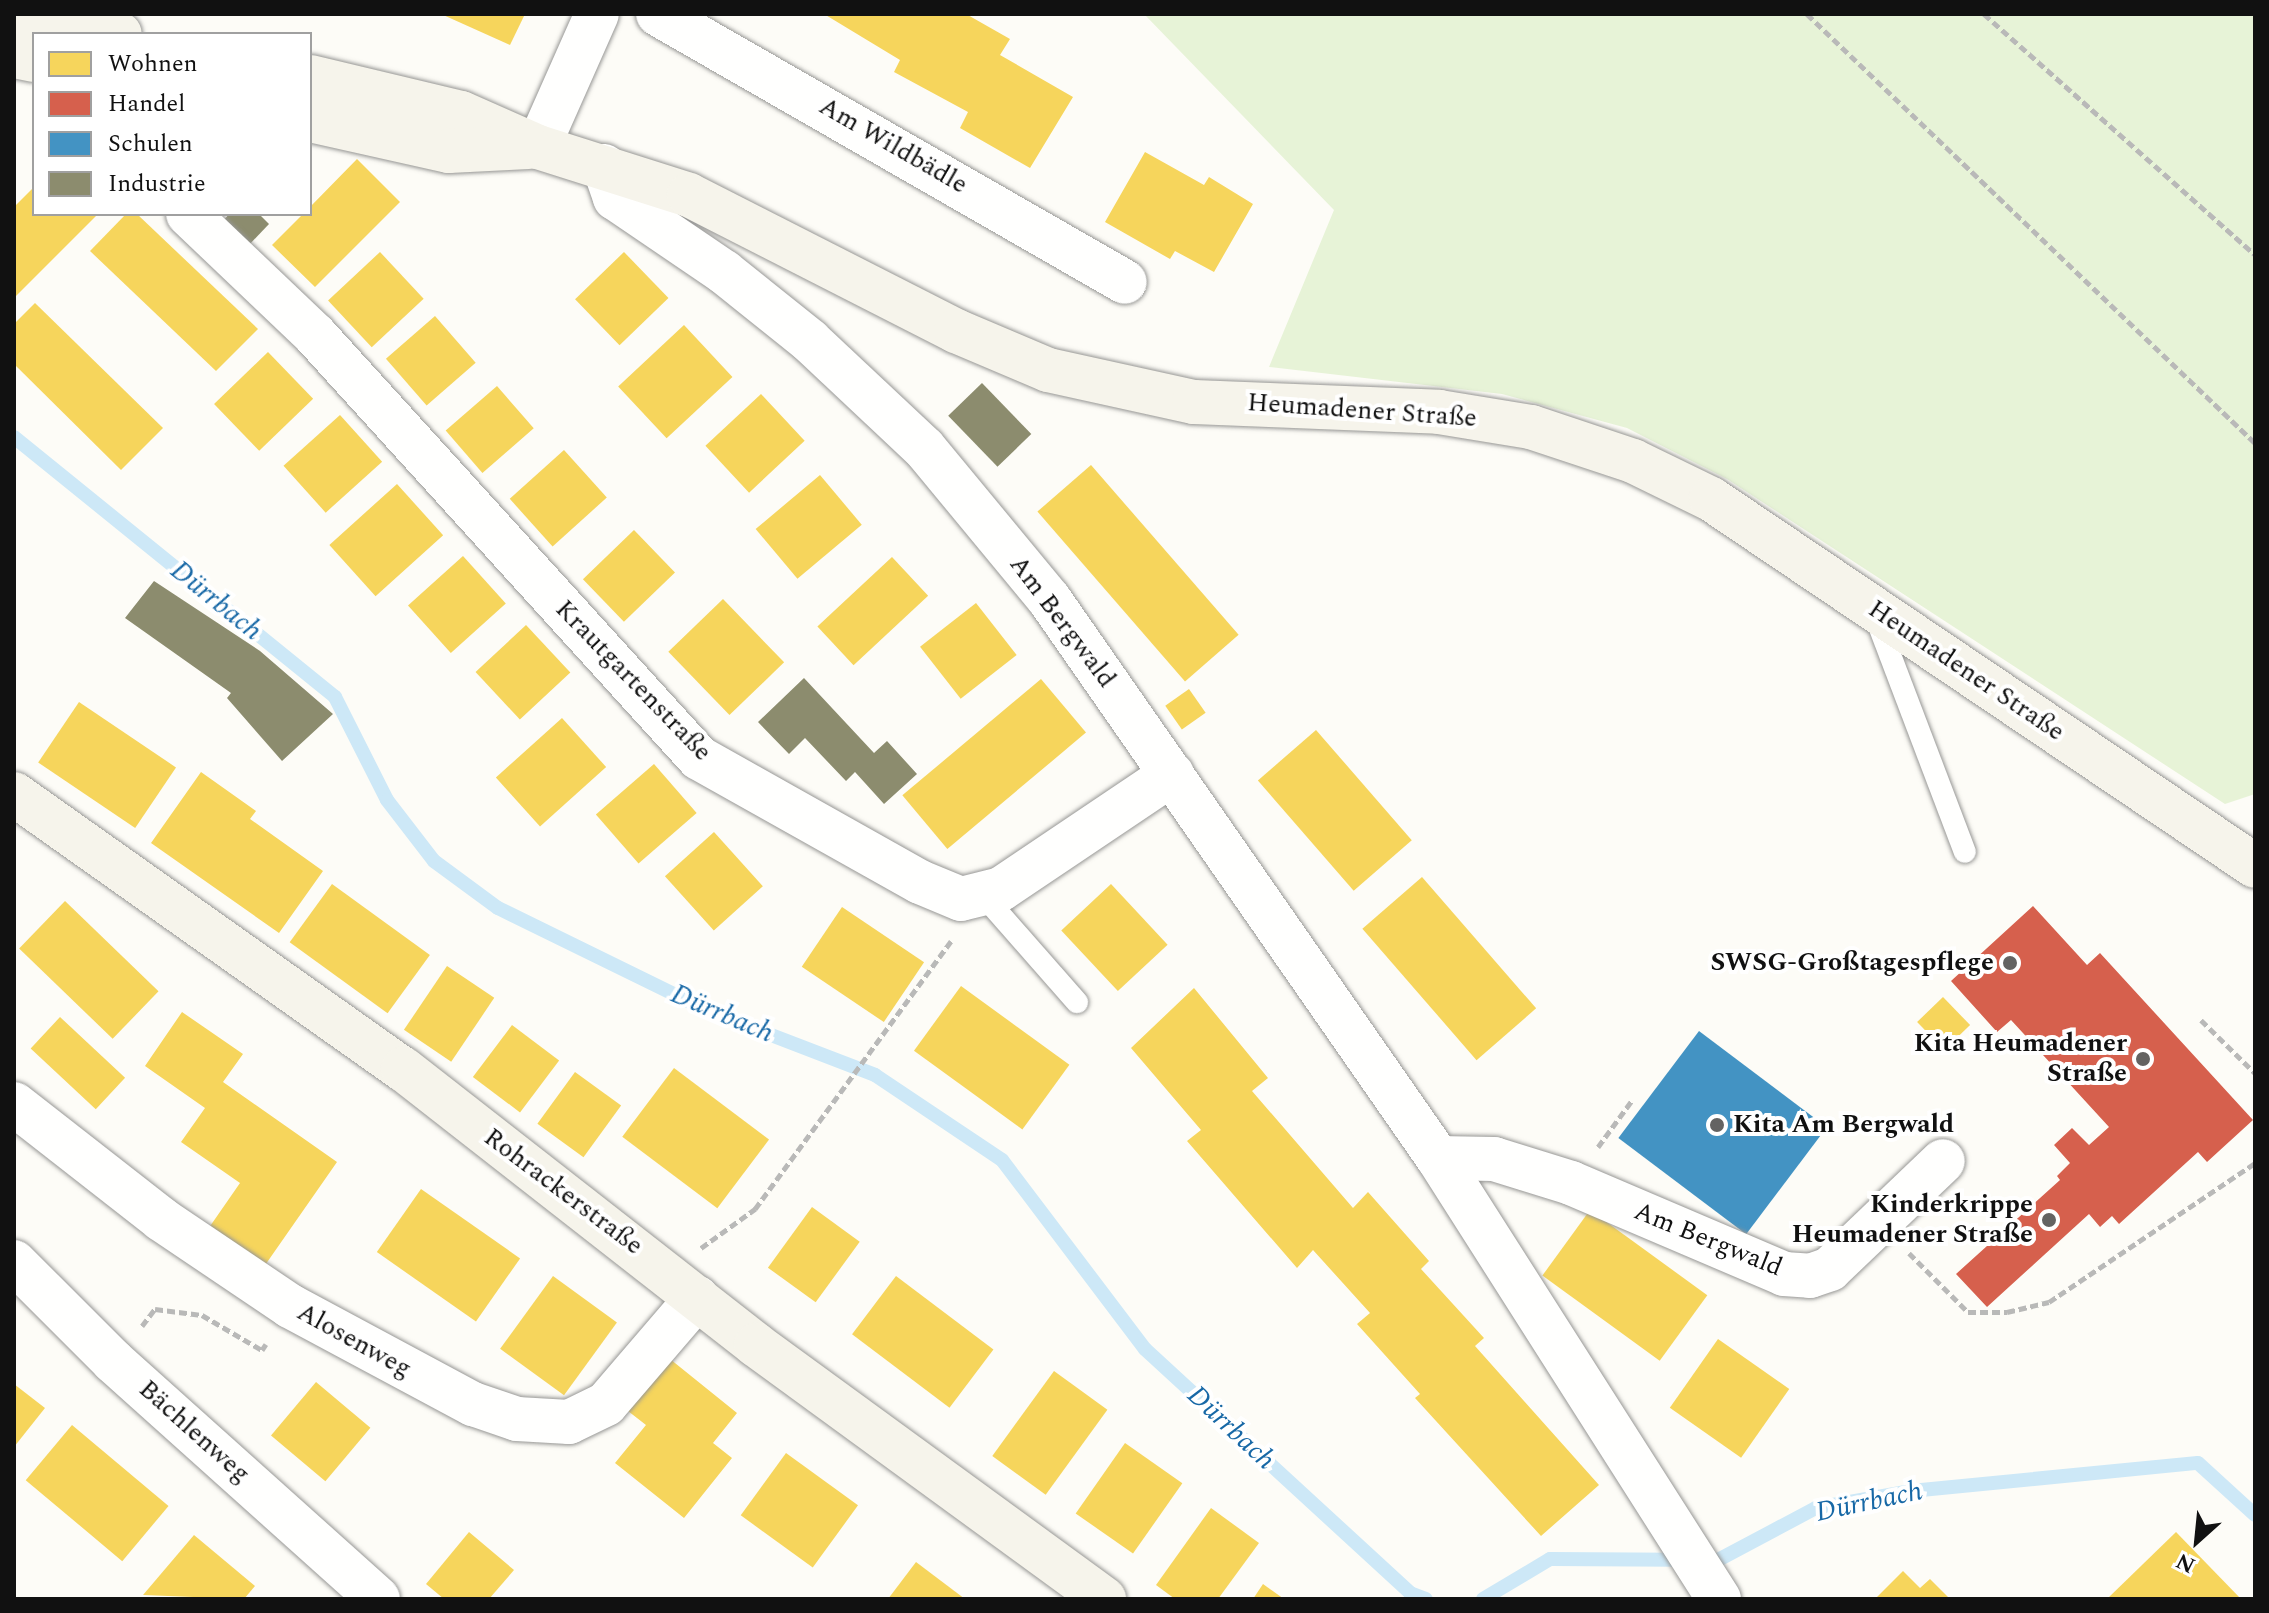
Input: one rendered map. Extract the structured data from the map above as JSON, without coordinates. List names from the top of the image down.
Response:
{
  "streets": {
    "main road": ["Heumadener Straße", "Rohrackerstraße"],
    "street": [
      "Am Wildbädle",
      "Am Bergwald",
      "Krautgartenstraße",
      "Alosenweg",
      "Bächlenweg"
    ]
  },
  "crossings": [
    ["Heumadener Straße", "Am Bergwald"],
    ["Rohrackerstraße", "Alosenweg"]
  ],
  "water": ["Dürrbach"],
  "places": [
    "SWSG-Großtagespflege",
    "Kita Heumadener Straße",
    "Kita Am Bergwald",
    "Kinderkrippe Heumadener Straße"
  ],
  "legend": [
    "Wohnen",
    "Handel",
    "Schulen",
    "Industrie"
  ],
  "north": "bottom left"
}
